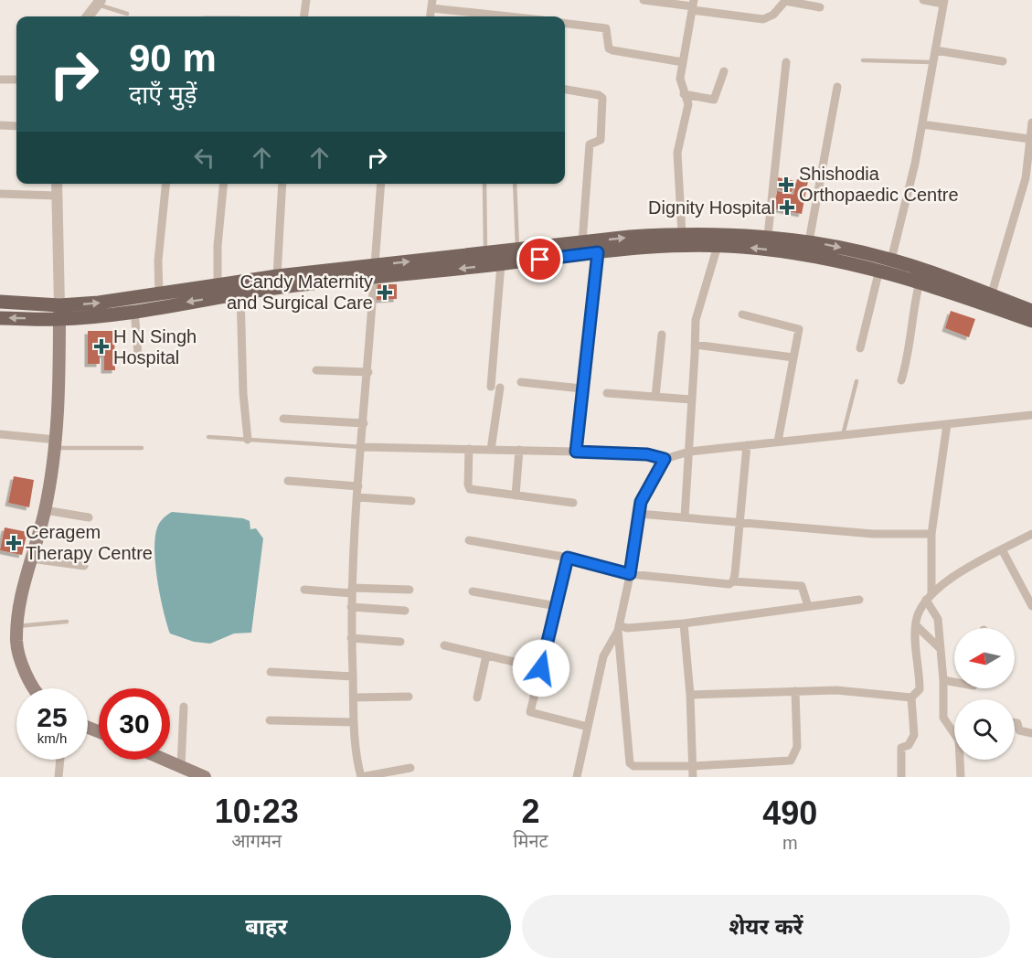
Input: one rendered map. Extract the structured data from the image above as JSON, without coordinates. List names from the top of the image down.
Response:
{
  "places": {
    "health": [
      "Shishodia Orthopaedic Centre",
      "Dignity Hospital",
      "Candy Maternity and Surgical Care",
      "H N Singh Hospital",
      "Ceragem Therapy Centre"
    ]
  },
  "north": "left",
  "page": {
    "turn": ["90 m", "दाएँ मुड़ें"],
    "speed": "25 km/h",
    "limit": "30",
    "eta": [
      "10:23",
      "आगमन",
      "2",
      "मिनट",
      "490",
      "m"
    ],
    "buttons": ["बाहर", "शेयर करें"]
  }
}
